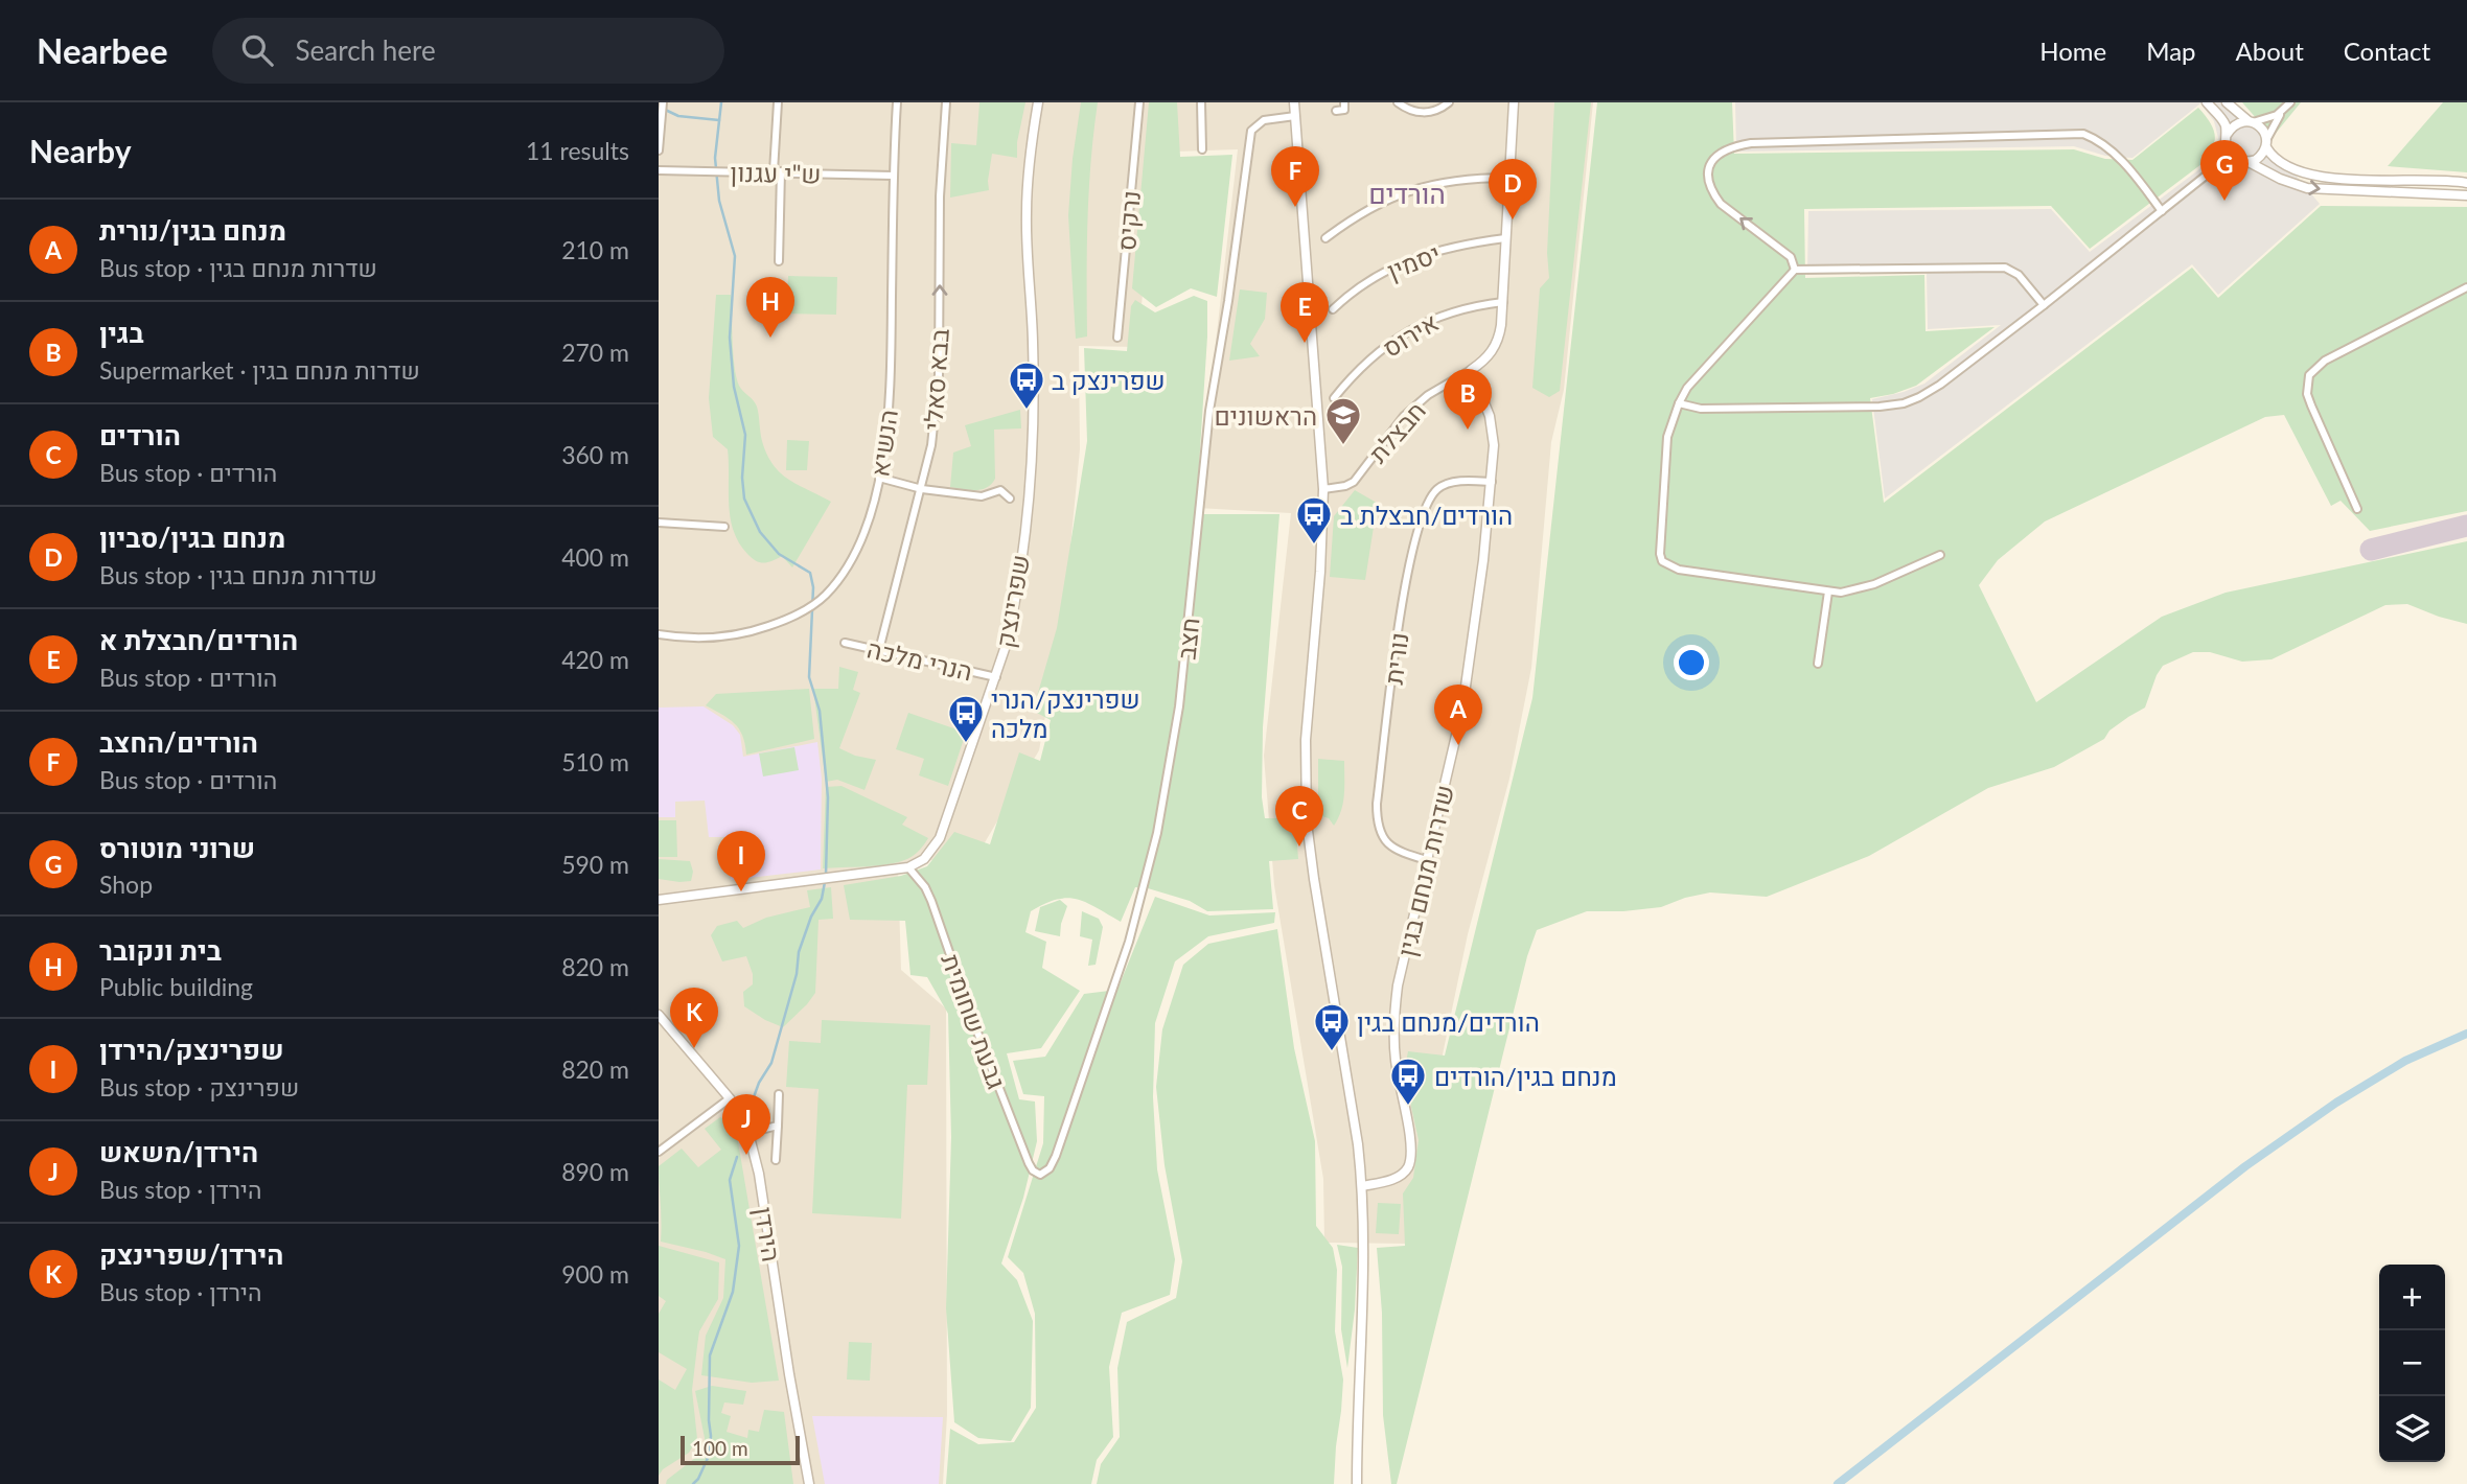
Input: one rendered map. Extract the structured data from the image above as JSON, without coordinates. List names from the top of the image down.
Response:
{
  "streets": {
    "street": [
      "ש\"י עגנון",
      "נרקיס",
      "יסמין",
      "אירוס",
      "בבא סאלי",
      "חבצלת",
      "הנשיא",
      "שפרינצק",
      "חצב",
      "נורית",
      "הנרי מלכה",
      "שדרות מנחם בגין",
      "גבעת שחומית",
      "הירדן"
    ]
  },
  "crossings": [
    ["ש\"י עגנון", "הנשיא"],
    ["בבא סאלי", "הנרי מלכה"],
    ["חבצלת", "שדרות מנחם בגין"],
    ["שפרינצק", "הנרי מלכה"],
    ["שפרינצק", "גבעת שחומית"],
    ["חצב", "גבעת שחומית"],
    ["נורית", "שדרות מנחם בגין"]
  ],
  "one_way": ["בבא סאלי"],
  "districts": ["הורדים"],
  "places": {
    "bus stop": [
      "שפרינצק ב",
      "הורדים/חבצלת ב",
      "שפרינצק/הנרי מלכה",
      "הורדים/מנחם בגין",
      "מנחם בגין/הורדים"
    ],
    "school or university": ["הראשונים"]
  },
  "scale_bar": "100 m",
  "page": {
    "header": "Nearbee",
    "search": "Search here",
    "nav": [
      "Home",
      "Map",
      "About",
      "Contact"
    ],
    "heading": ["Nearby", "11 results"],
    "pins": [
      "G",
      "F",
      "D",
      "H",
      "E",
      "B",
      "A",
      "C",
      "I",
      "K",
      "J"
    ],
    "list": [
      {
        "mark": "A",
        "name": "מנחם בגין/נורית",
        "note": "Bus stop · שדרות מנחם בגין",
        "value": "210 m"
      },
      {
        "mark": "B",
        "name": "בגין",
        "note": "Supermarket · שדרות מנחם בגין",
        "value": "270 m"
      },
      {
        "mark": "C",
        "name": "הורדים",
        "note": "Bus stop · הורדים",
        "value": "360 m"
      },
      {
        "mark": "D",
        "name": "מנחם בגין/סביון",
        "note": "Bus stop · שדרות מנחם בגין",
        "value": "400 m"
      },
      {
        "mark": "E",
        "name": "הורדים/חבצלת א",
        "note": "Bus stop · הורדים",
        "value": "420 m"
      },
      {
        "mark": "F",
        "name": "הורדים/החצב",
        "note": "Bus stop · הורדים",
        "value": "510 m"
      },
      {
        "mark": "G",
        "name": "שרוני מוטורס",
        "note": "Shop",
        "value": "590 m"
      },
      {
        "mark": "H",
        "name": "בית ונקובר",
        "note": "Public building",
        "value": "820 m"
      },
      {
        "mark": "I",
        "name": "שפרינצק/הירדן",
        "note": "Bus stop · שפרינצק",
        "value": "820 m"
      },
      {
        "mark": "J",
        "name": "הירדן/משאש",
        "note": "Bus stop · הירדן",
        "value": "890 m"
      },
      {
        "mark": "K",
        "name": "הירדן/שפרינצק",
        "note": "Bus stop · הירדן",
        "value": "900 m"
      }
    ],
    "map_buttons": ["+", "−"],
    "scale": "100 m"
  }
}
